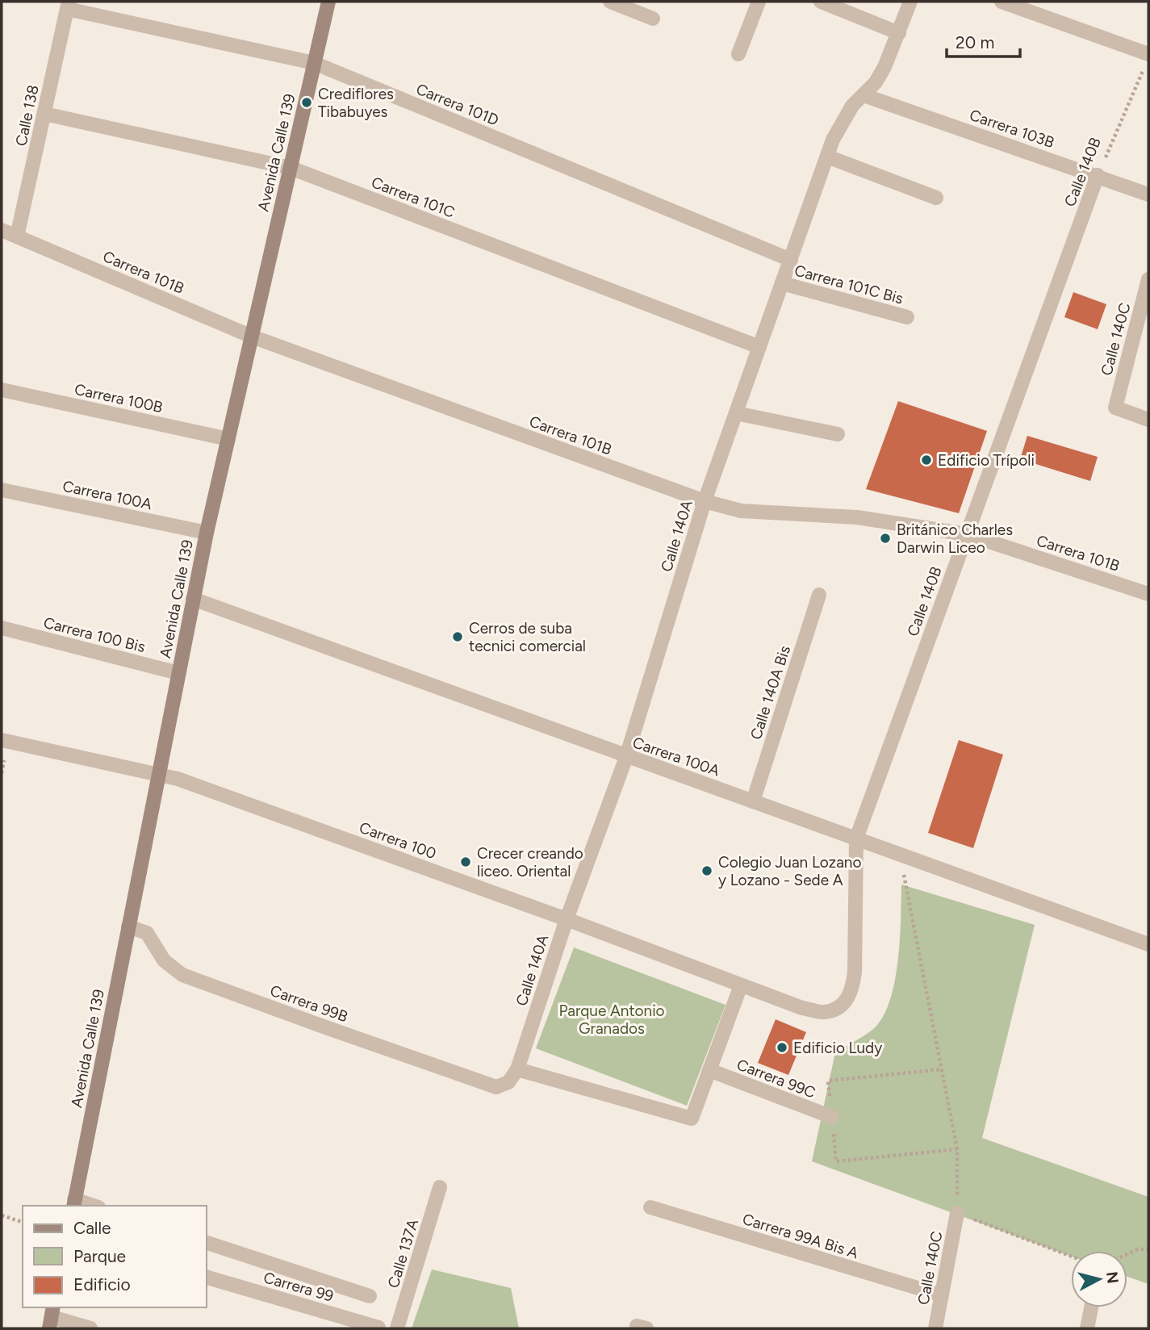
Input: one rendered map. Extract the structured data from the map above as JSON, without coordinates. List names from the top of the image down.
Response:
{
  "streets": {
    "main road": ["Avenida Calle 139"],
    "street": [
      "Carrera 101D",
      "Calle 138",
      "Carrera 103B",
      "Calle 140B",
      "Carrera 101C",
      "Carrera 101B",
      "Carrera 101C Bis",
      "Calle 140C",
      "Carrera 100B",
      "Carrera 100A",
      "Calle 140A",
      "Carrera 100 Bis",
      "Calle 140A Bis",
      "Carrera 100",
      "Carrera 99B",
      "Carrera 99C",
      "Carrera 99A Bis A",
      "Calle 137A",
      "Carrera 99"
    ]
  },
  "crossings": [
    ["Carrera 101D", "Calle 138"],
    ["Carrera 101D", "Avenida Calle 139"],
    ["Carrera 101D", "Calle 140A"],
    ["Calle 138", "Carrera 101C"],
    ["Calle 138", "Carrera 101B"],
    ["Carrera 103B", "Calle 140B"],
    ["Carrera 103B", "Calle 140A"],
    ["Avenida Calle 139", "Carrera 101C"],
    ["Avenida Calle 139", "Carrera 101B"],
    ["Avenida Calle 139", "Carrera 100B"],
    ["Avenida Calle 139", "Carrera 100A"],
    ["Avenida Calle 139", "Carrera 100 Bis"],
    ["Avenida Calle 139", "Carrera 100"],
    ["Avenida Calle 139", "Carrera 99B"],
    ["Calle 140B", "Carrera 101B"],
    ["Calle 140B", "Carrera 100A"],
    ["Calle 140B", "Carrera 100"],
    ["Carrera 101C", "Calle 140A"],
    ["Carrera 101B", "Calle 140A"],
    ["Carrera 101C Bis", "Calle 140A"],
    ["Calle 140C", "Carrera 99A Bis A"],
    ["Carrera 100A", "Calle 140A"],
    ["Carrera 100A", "Calle 140A Bis"],
    ["Calle 140A", "Carrera 100"],
    ["Calle 140A", "Carrera 99B"]
  ],
  "parks": ["Parque Antonio Granados"],
  "places": [
    "Crediflores Tibabuyes",
    "Edificio Trípoli",
    "Británico Charles Darwin Liceo",
    "Cerros de suba tecnici comercial",
    "Crecer creando liceo. Oriental",
    "Colegio Juan Lozano y Lozano - Sede A",
    "Edificio Ludy"
  ],
  "legend": ["Calle", "Parque", "Edificio"],
  "scale_bar": "20 m",
  "north": "right"
}
